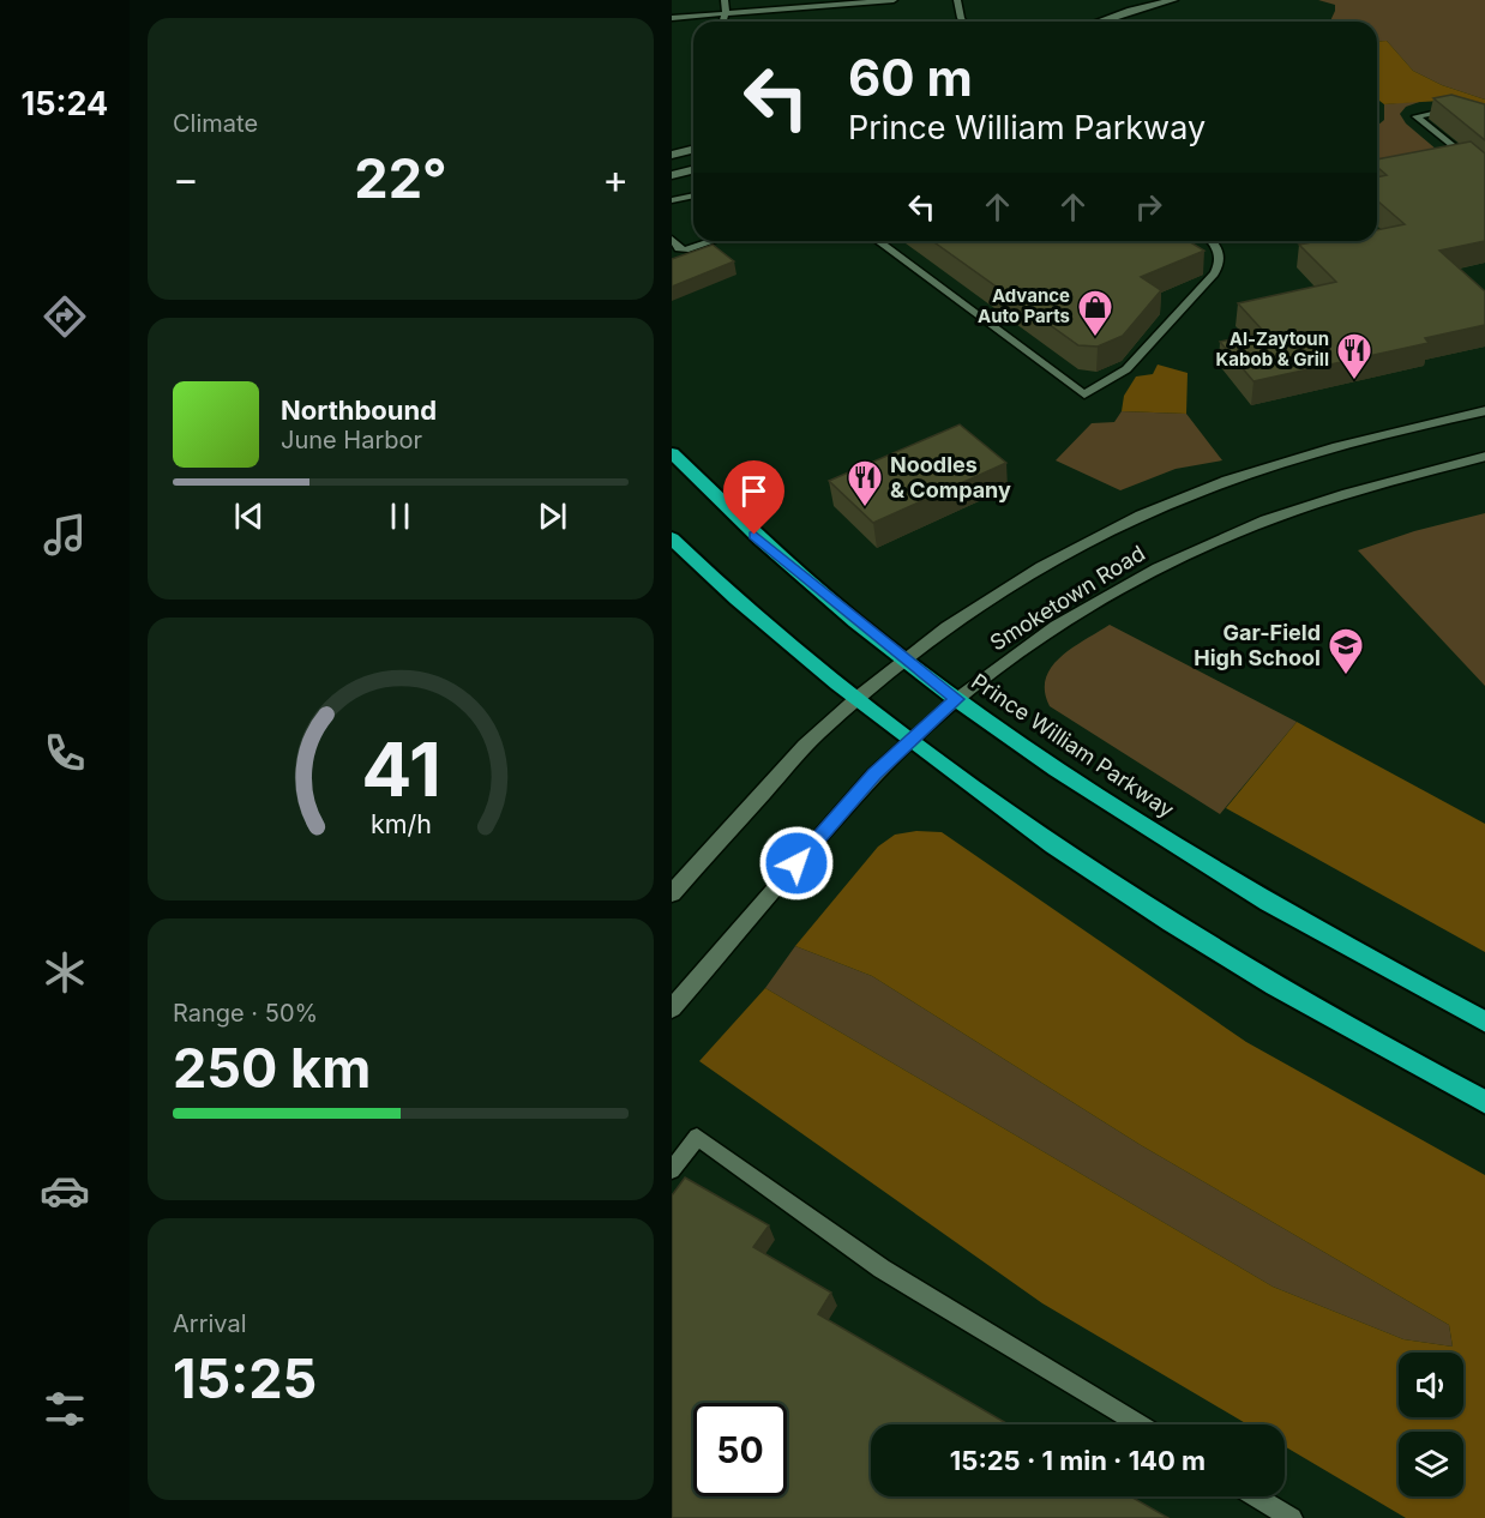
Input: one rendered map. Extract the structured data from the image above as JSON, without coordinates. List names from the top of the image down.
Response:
{
  "streets": {
    "highway": ["Prince William Parkway"],
    "main road": ["Smoketown Road"]
  },
  "crossings": [
    ["Smoketown Road", "Prince William Parkway"]
  ],
  "places": {
    "shop": ["Advance Auto Parts"],
    "restaurant": ["Al-Zaytoun Kabob & Grill", "Noodles & Company"],
    "school or university": ["Gar-Field High School"]
  },
  "page": {
    "tabs": "15:24",
    "tile": [
      "Climate",
      ["Range · 50%", "250 km"],
      ["Arrival", "15:25"]
    ],
    "turn": ["60 m", "Prince William Parkway"],
    "heat": ["−", "22°", "+"],
    "song": ["Northbound", "June Harbor"],
    "limit": "50",
    "trip": "15:25 · 1 min · 140 m",
    "gauge": ["41", "km/h"]
  }
}
